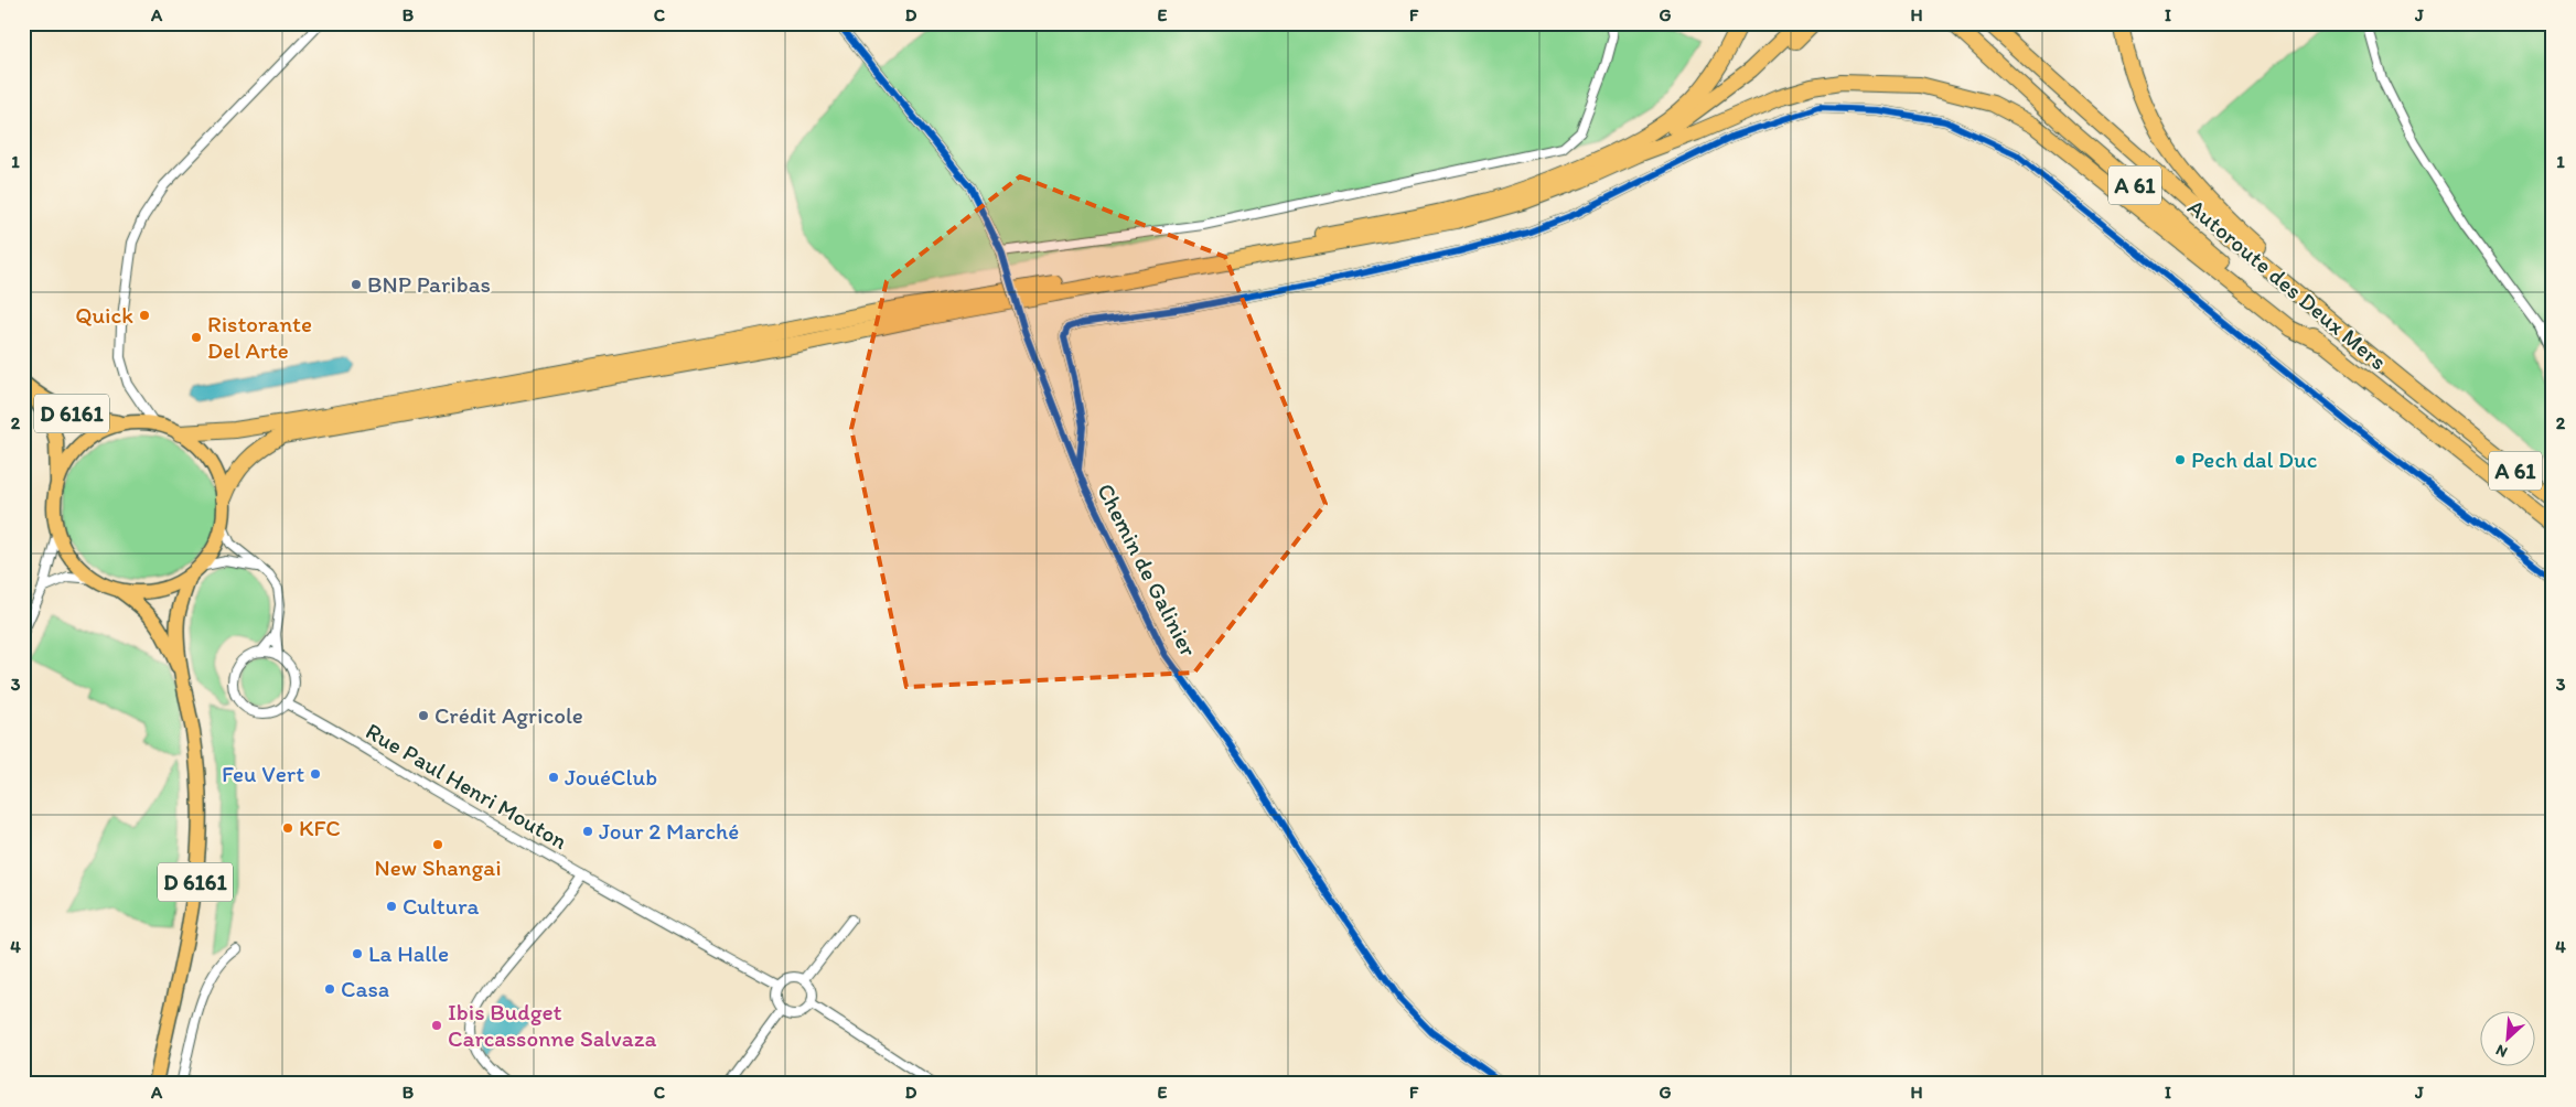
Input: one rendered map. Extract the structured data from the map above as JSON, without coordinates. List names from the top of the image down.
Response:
{
  "streets": {
    "highway": ["A 61", "Autoroute des Deux Mers"],
    "main road": ["D 6161"],
    "street": ["Chemin de Galinier", "Rue Paul Henri Mouton"]
  },
  "places": [
    "BNP Paribas",
    "Quick",
    "Ristorante Del Arte",
    "Pech dal Duc",
    "Crédit Agricole",
    "Feu Vert",
    "JouéClub",
    "KFC",
    "Jour 2 Marché",
    "New Shangai",
    "Cultura",
    "La Halle",
    "Casa",
    "Ibis Budget Carcassonne Salvaza"
  ],
  "north": "bottom left",
  "grid": {
    "columns": [
      "A",
      "B",
      "C",
      "D",
      "E",
      "F",
      "G",
      "H",
      "I",
      "J"
    ],
    "rows": [
      "1",
      "2",
      "3",
      "4"
    ]
  }
}
